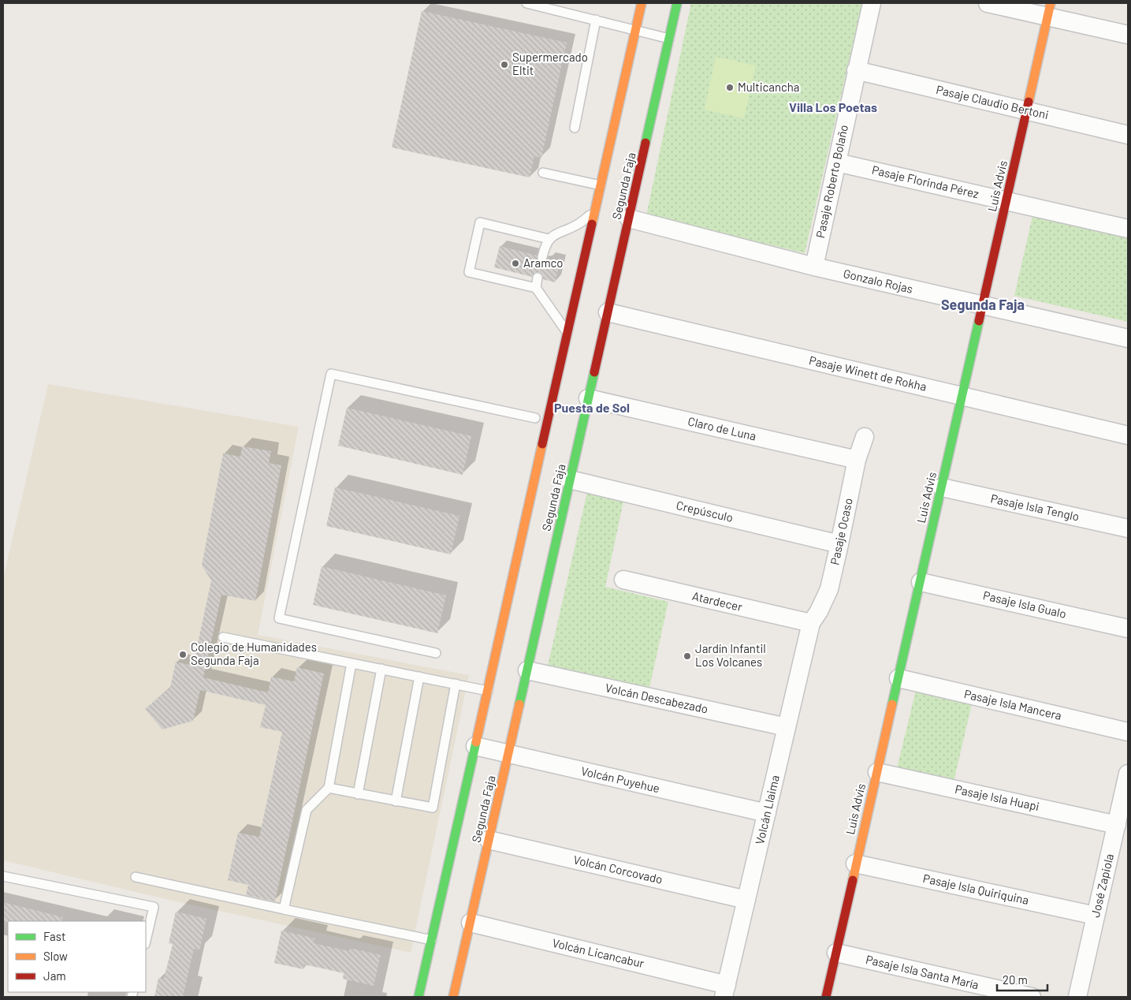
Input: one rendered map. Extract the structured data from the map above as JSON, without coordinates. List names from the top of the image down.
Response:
{
  "streets": {
    "main road": ["Segunda Faja", "Luis Advis"],
    "street": [
      "Pasaje Claudio Bertoni",
      "Pasaje Roberto Bolaño",
      "Pasaje Florinda Pérez",
      "Gonzalo Rojas",
      "Pasaje Winett de Rokha",
      "Claro de Luna",
      "Pasaje Isla Tenglo",
      "Crepúsculo",
      "Pasaje Ocaso",
      "Atardecer",
      "Pasaje Isla Gualo",
      "Volcán Descabezado",
      "Pasaje Isla Mancera",
      "Volcán Puyehue",
      "Pasaje Isla Huapi",
      "Volcán Llaima",
      "Volcán Corcovado",
      "José Zapiola",
      "Pasaje Isla Quiriquina",
      "Volcán Licancabur",
      "Pasaje Isla Santa María"
    ]
  },
  "crossings": [
    ["Pasaje Claudio Bertoni", "Pasaje Roberto Bolaño"],
    ["Pasaje Claudio Bertoni", "Luis Advis"],
    ["Pasaje Roberto Bolaño", "Pasaje Florinda Pérez"],
    ["Pasaje Roberto Bolaño", "Gonzalo Rojas"],
    ["Pasaje Florinda Pérez", "Luis Advis"],
    ["Segunda Faja", "Gonzalo Rojas"],
    ["Segunda Faja", "Pasaje Winett de Rokha"],
    ["Segunda Faja", "Claro de Luna"],
    ["Segunda Faja", "Crepúsculo"],
    ["Segunda Faja", "Volcán Descabezado"],
    ["Segunda Faja", "Volcán Puyehue"],
    ["Segunda Faja", "Volcán Corcovado"],
    ["Segunda Faja", "Volcán Licancabur"],
    ["Luis Advis", "Gonzalo Rojas"],
    ["Luis Advis", "Pasaje Winett de Rokha"],
    ["Luis Advis", "Pasaje Isla Tenglo"],
    ["Luis Advis", "Pasaje Isla Gualo"],
    ["Luis Advis", "Pasaje Isla Mancera"],
    ["Luis Advis", "Pasaje Isla Huapi"],
    ["Luis Advis", "Pasaje Isla Quiriquina"],
    ["Luis Advis", "Pasaje Isla Santa María"],
    ["Claro de Luna", "Pasaje Ocaso"],
    ["Crepúsculo", "Pasaje Ocaso"],
    ["Pasaje Ocaso", "Atardecer"],
    ["Pasaje Ocaso", "Volcán Llaima"],
    ["Atardecer", "Volcán Llaima"],
    ["Volcán Descabezado", "Volcán Llaima"],
    ["Volcán Puyehue", "Volcán Llaima"],
    ["Pasaje Isla Huapi", "José Zapiola"],
    ["Volcán Llaima", "Volcán Corcovado"],
    ["Volcán Llaima", "Volcán Licancabur"],
    ["José Zapiola", "Pasaje Isla Quiriquina"]
  ],
  "districts": ["Villa Los Poetas", "Segunda Faja", "Puesta de Sol"],
  "places": [
    "Supermercado Eltit",
    "Multicancha",
    "Aramco",
    "Colegio de Humanidades Segunda Faja",
    "Jardín Infantil Los Volcanes"
  ],
  "legend": ["Fast", "Slow", "Jam"],
  "scale_bar": "20 m"
}
